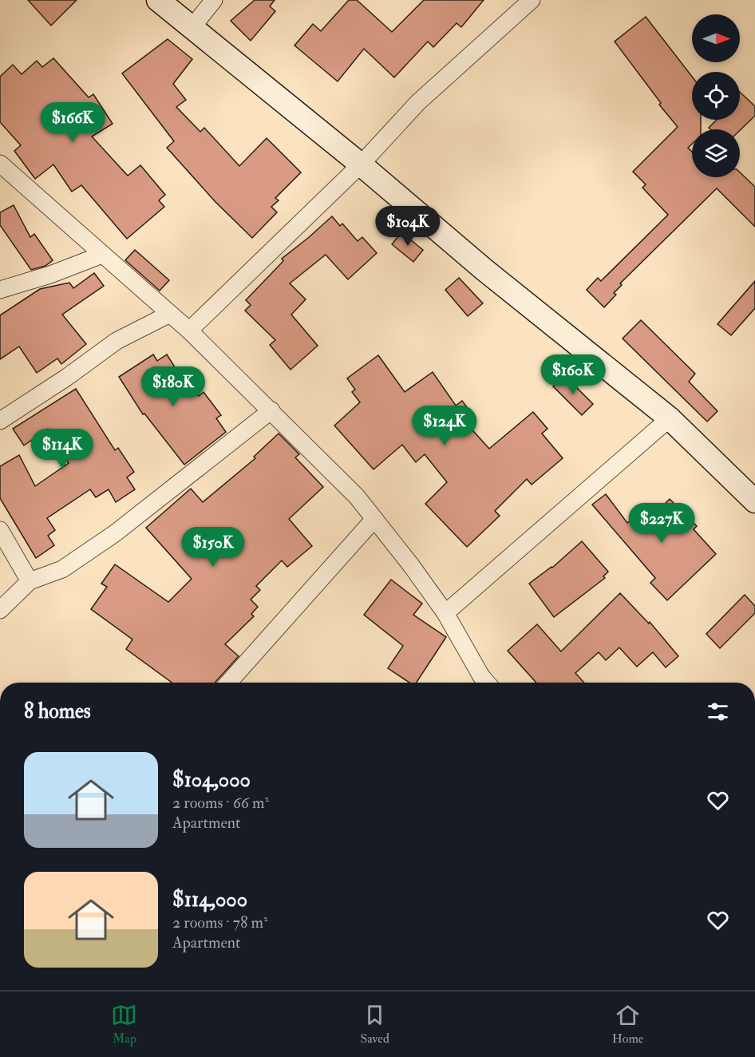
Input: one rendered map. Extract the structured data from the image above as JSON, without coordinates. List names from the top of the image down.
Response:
{
  "north": "right",
  "page": {
    "price": [
      "$166K",
      "$104K",
      "$160K",
      "$180K",
      "$124K",
      "$114K",
      "$227K",
      "$150K"
    ],
    "heading": "8 homes",
    "list": [
      {
        "name": "$104,000",
        "note": "2 rooms · 66 m² · Apartment"
      },
      {
        "name": "$114,000",
        "note": "2 rooms · 78 m² · Apartment"
      }
    ],
    "tabs": ["Map", "Saved", "Home"]
  }
}
